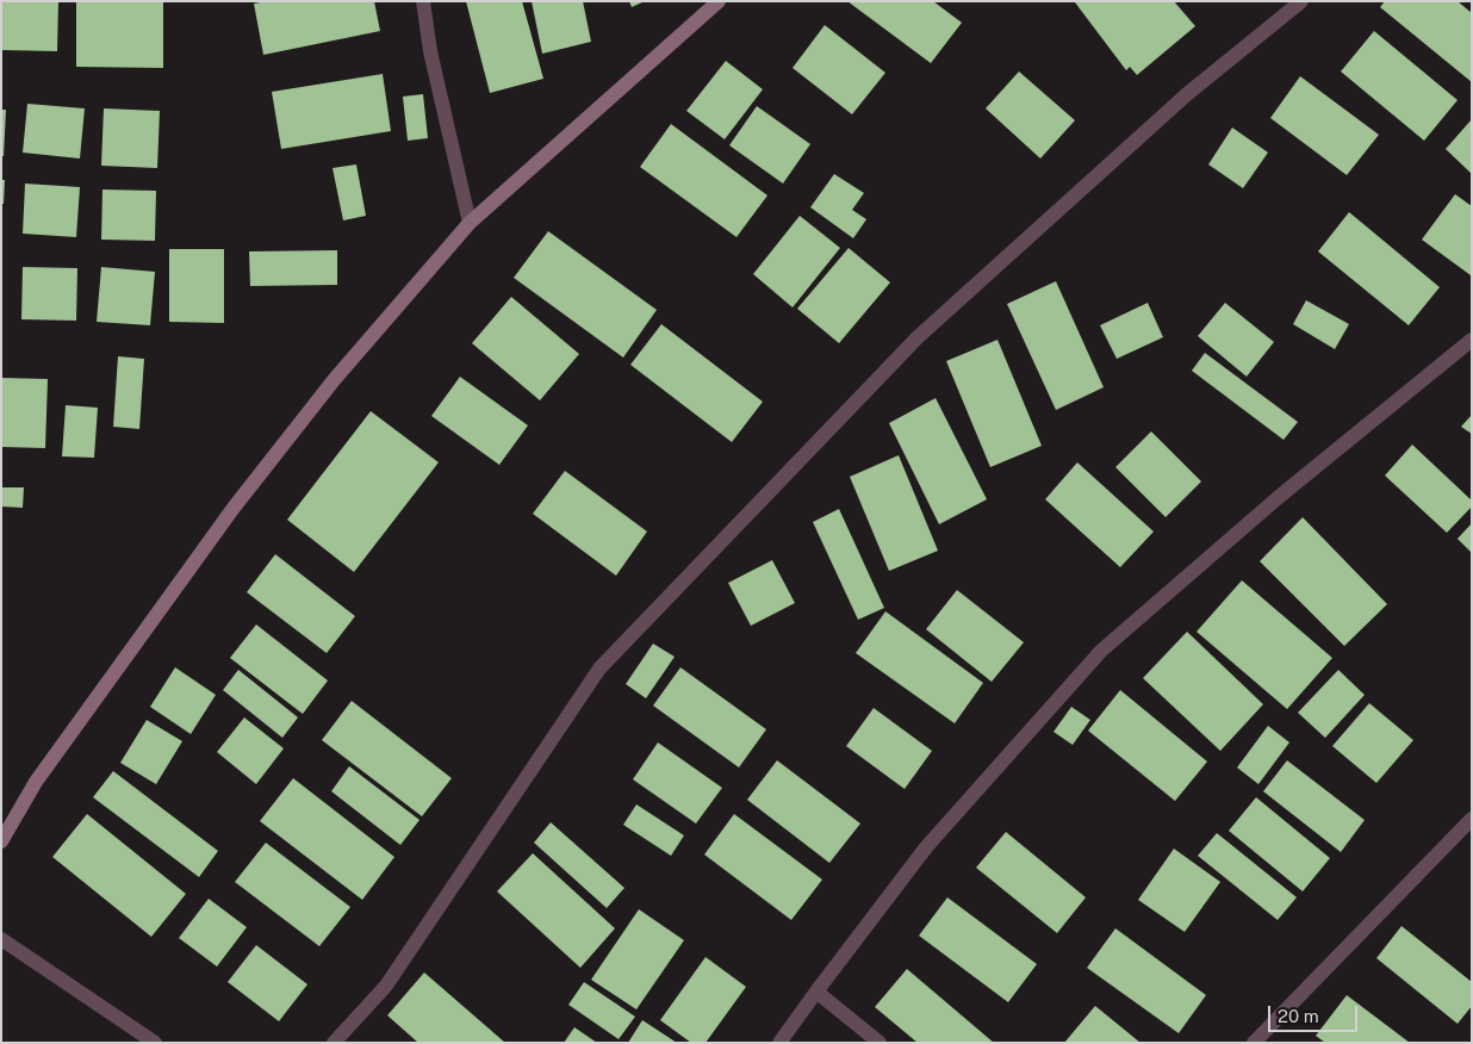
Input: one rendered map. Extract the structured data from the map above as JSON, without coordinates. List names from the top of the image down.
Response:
{
  "scale_bar": "20 m"
}
